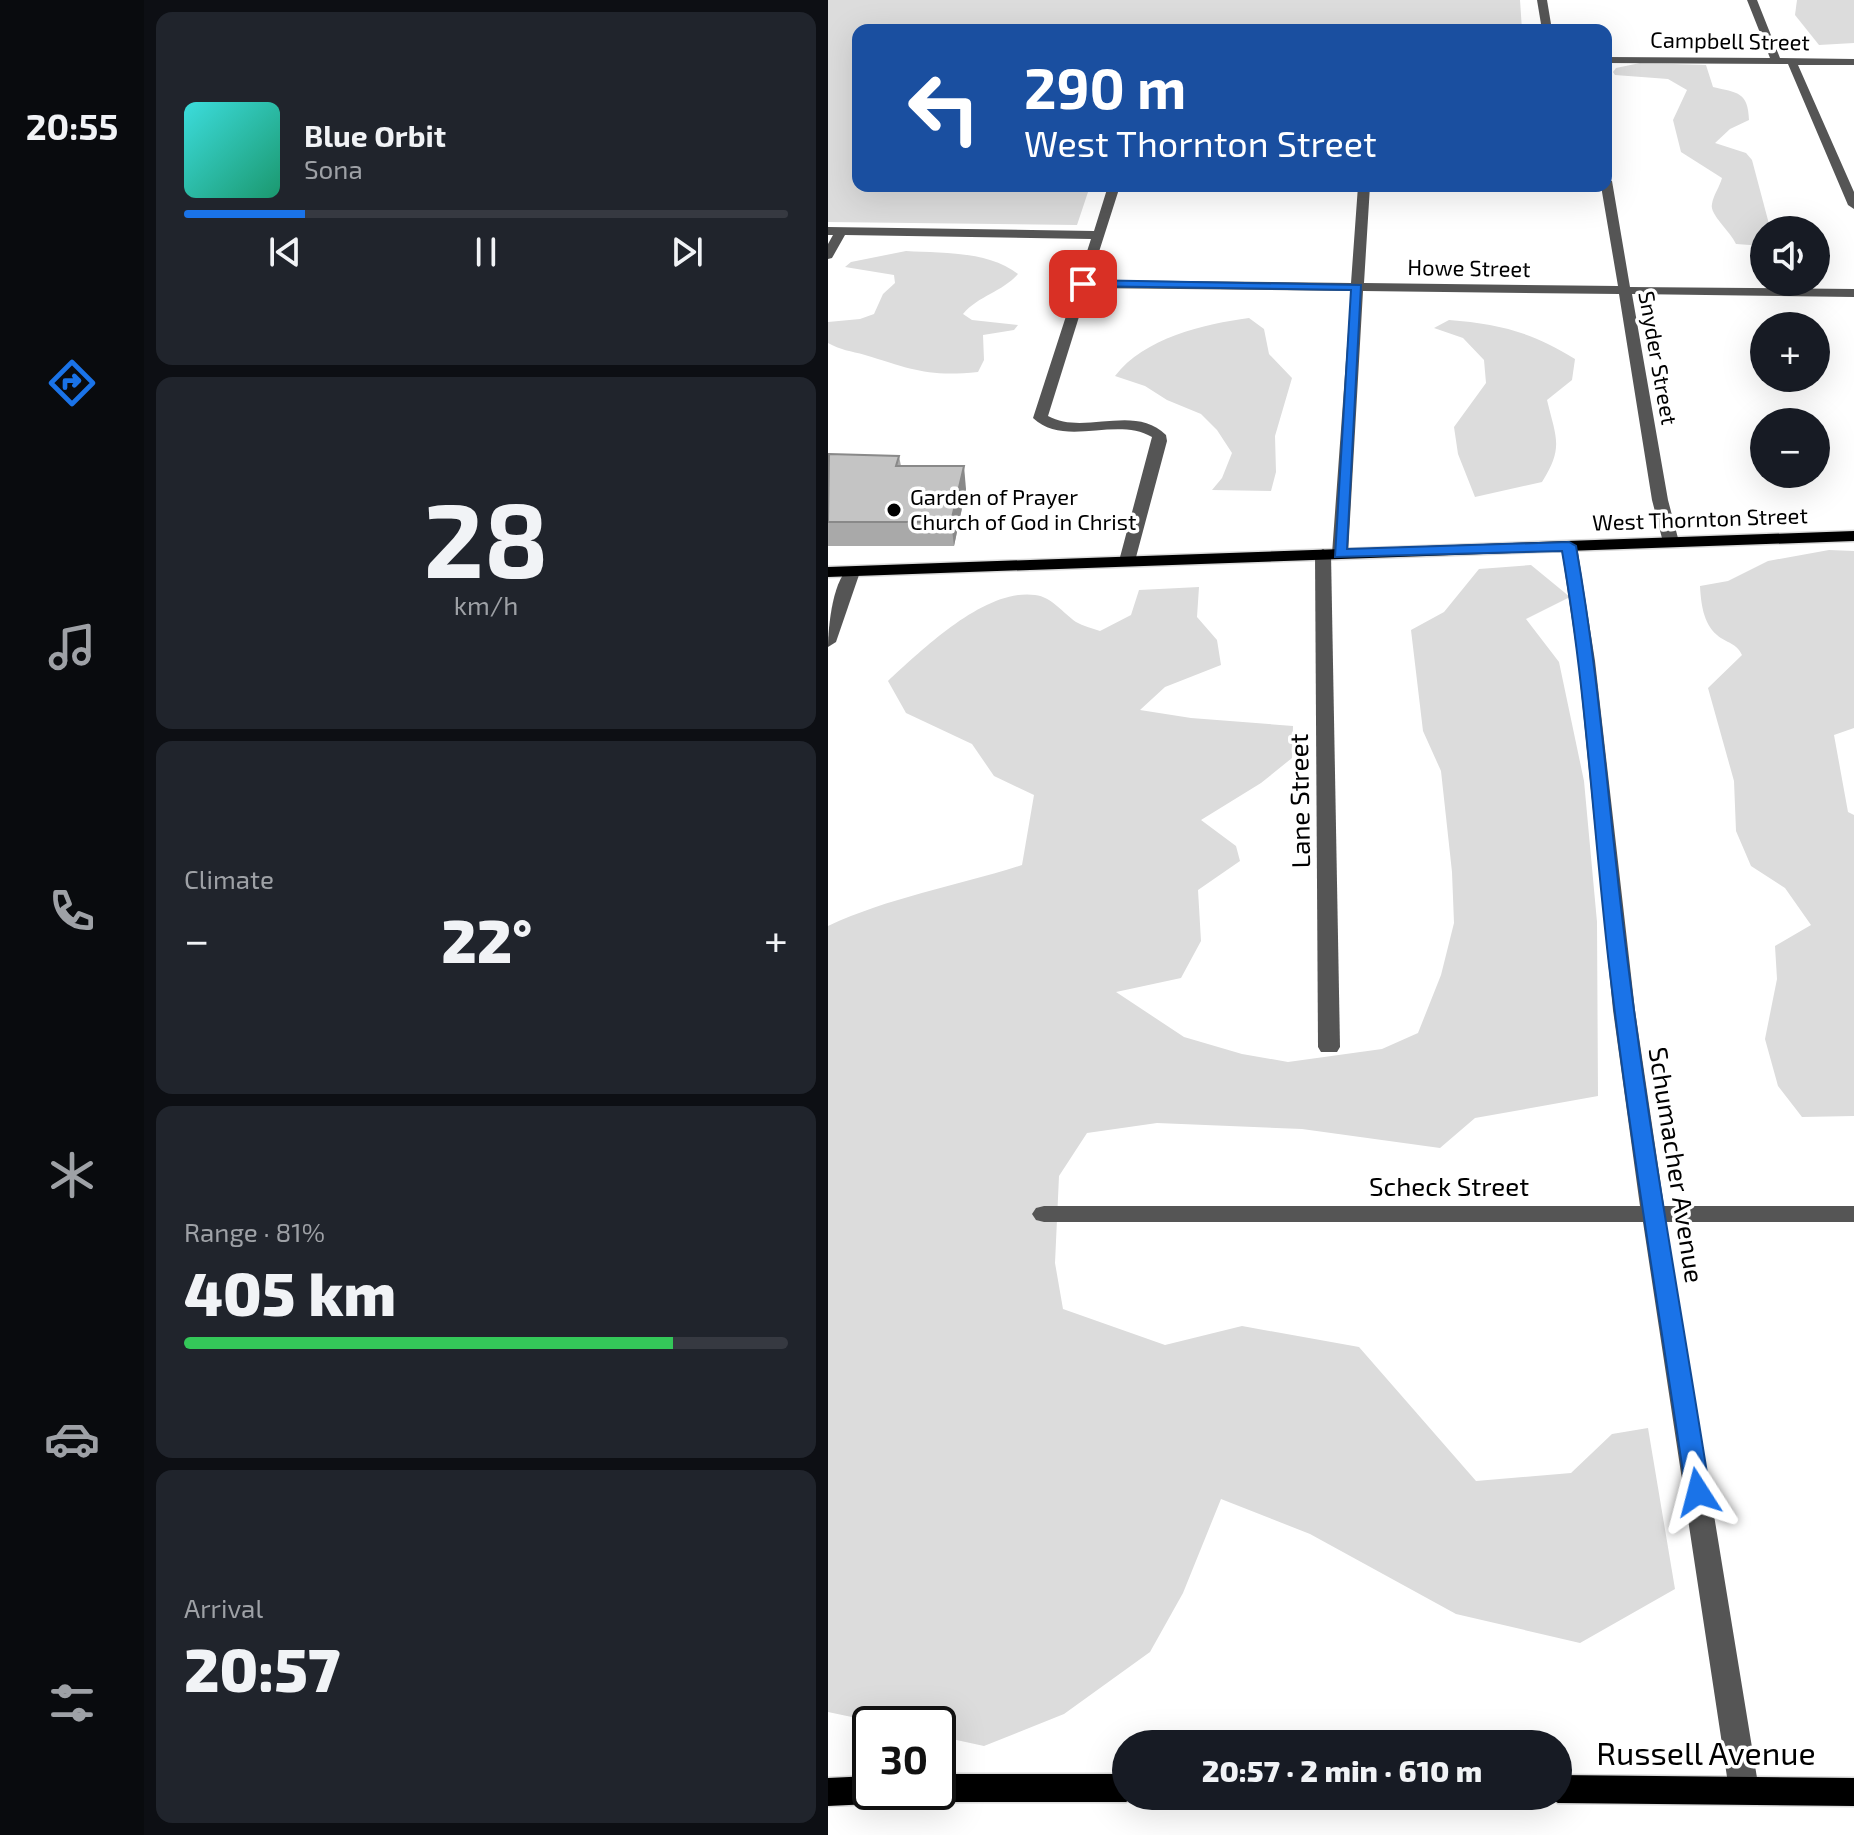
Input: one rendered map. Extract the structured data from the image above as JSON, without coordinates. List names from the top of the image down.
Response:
{
  "streets": {
    "main road": ["West Thornton Street", "Russell Avenue"],
    "street": [
      "Campbell Street",
      "Howe Street",
      "Snyder Street",
      "Lane Street",
      "Schumacher Avenue",
      "Scheck Street"
    ]
  },
  "crossings": [
    ["Howe Street", "Snyder Street"],
    ["Howe Street", "Lane Street"],
    ["Snyder Street", "West Thornton Street"],
    ["West Thornton Street", "Lane Street"],
    ["West Thornton Street", "Schumacher Avenue"],
    ["Schumacher Avenue", "Scheck Street"],
    ["Schumacher Avenue", "Russell Avenue"]
  ],
  "places": ["Garden of Prayer Church of God in Christ"],
  "page": {
    "tabs": "20:55",
    "turn": ["290 m", "West Thornton Street"],
    "song": ["Blue Orbit", "Sona"],
    "map_buttons": ["+", "−"],
    "tile": [
      ["28", "km/h"],
      "Climate",
      ["Range · 81%", "405 km"],
      ["Arrival", "20:57"]
    ],
    "heat": ["−", "22°", "+"],
    "limit": "30",
    "trip": "20:57 · 2 min · 610 m"
  }
}
